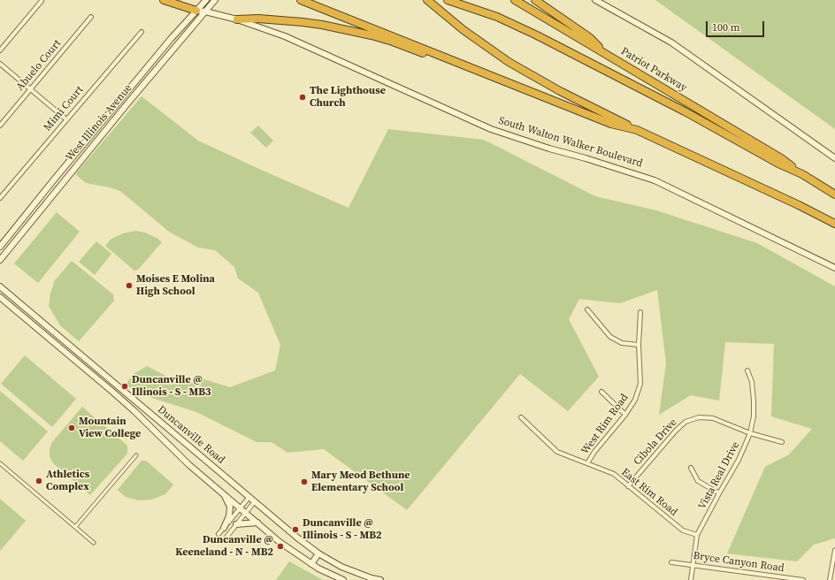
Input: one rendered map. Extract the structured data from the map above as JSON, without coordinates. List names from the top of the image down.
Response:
{
  "streets": {
    "highway": ["Patriot Parkway"],
    "main road": ["West Illinois Avenue", "South Walton Walker Boulevard", "Duncanville Road"],
    "street": [
      "Abuelo Court",
      "Mimi Court",
      "West Rim Road",
      "Cibola Drive",
      "Vista Real Drive",
      "East Rim Road",
      "Bryce Canyon Road"
    ]
  },
  "crossings": [
    ["West Illinois Avenue", "South Walton Walker Boulevard"],
    ["West Rim Road", "East Rim Road"],
    ["Cibola Drive", "Vista Real Drive"],
    ["Cibola Drive", "East Rim Road"],
    ["Vista Real Drive", "East Rim Road"],
    ["Vista Real Drive", "Bryce Canyon Road"]
  ],
  "places": [
    "The Lighthouse Church",
    "Moises E Molina High School",
    "Duncanville @ Illinois - S - MB3",
    "Mountain View College",
    "Athletics Complex",
    "Mary Meod Bethune Elementary School",
    "Duncanville @ Illinois - S - MB2",
    "Duncanville @ Keeneland - N - MB2"
  ],
  "scale_bar": "100 m"
}
